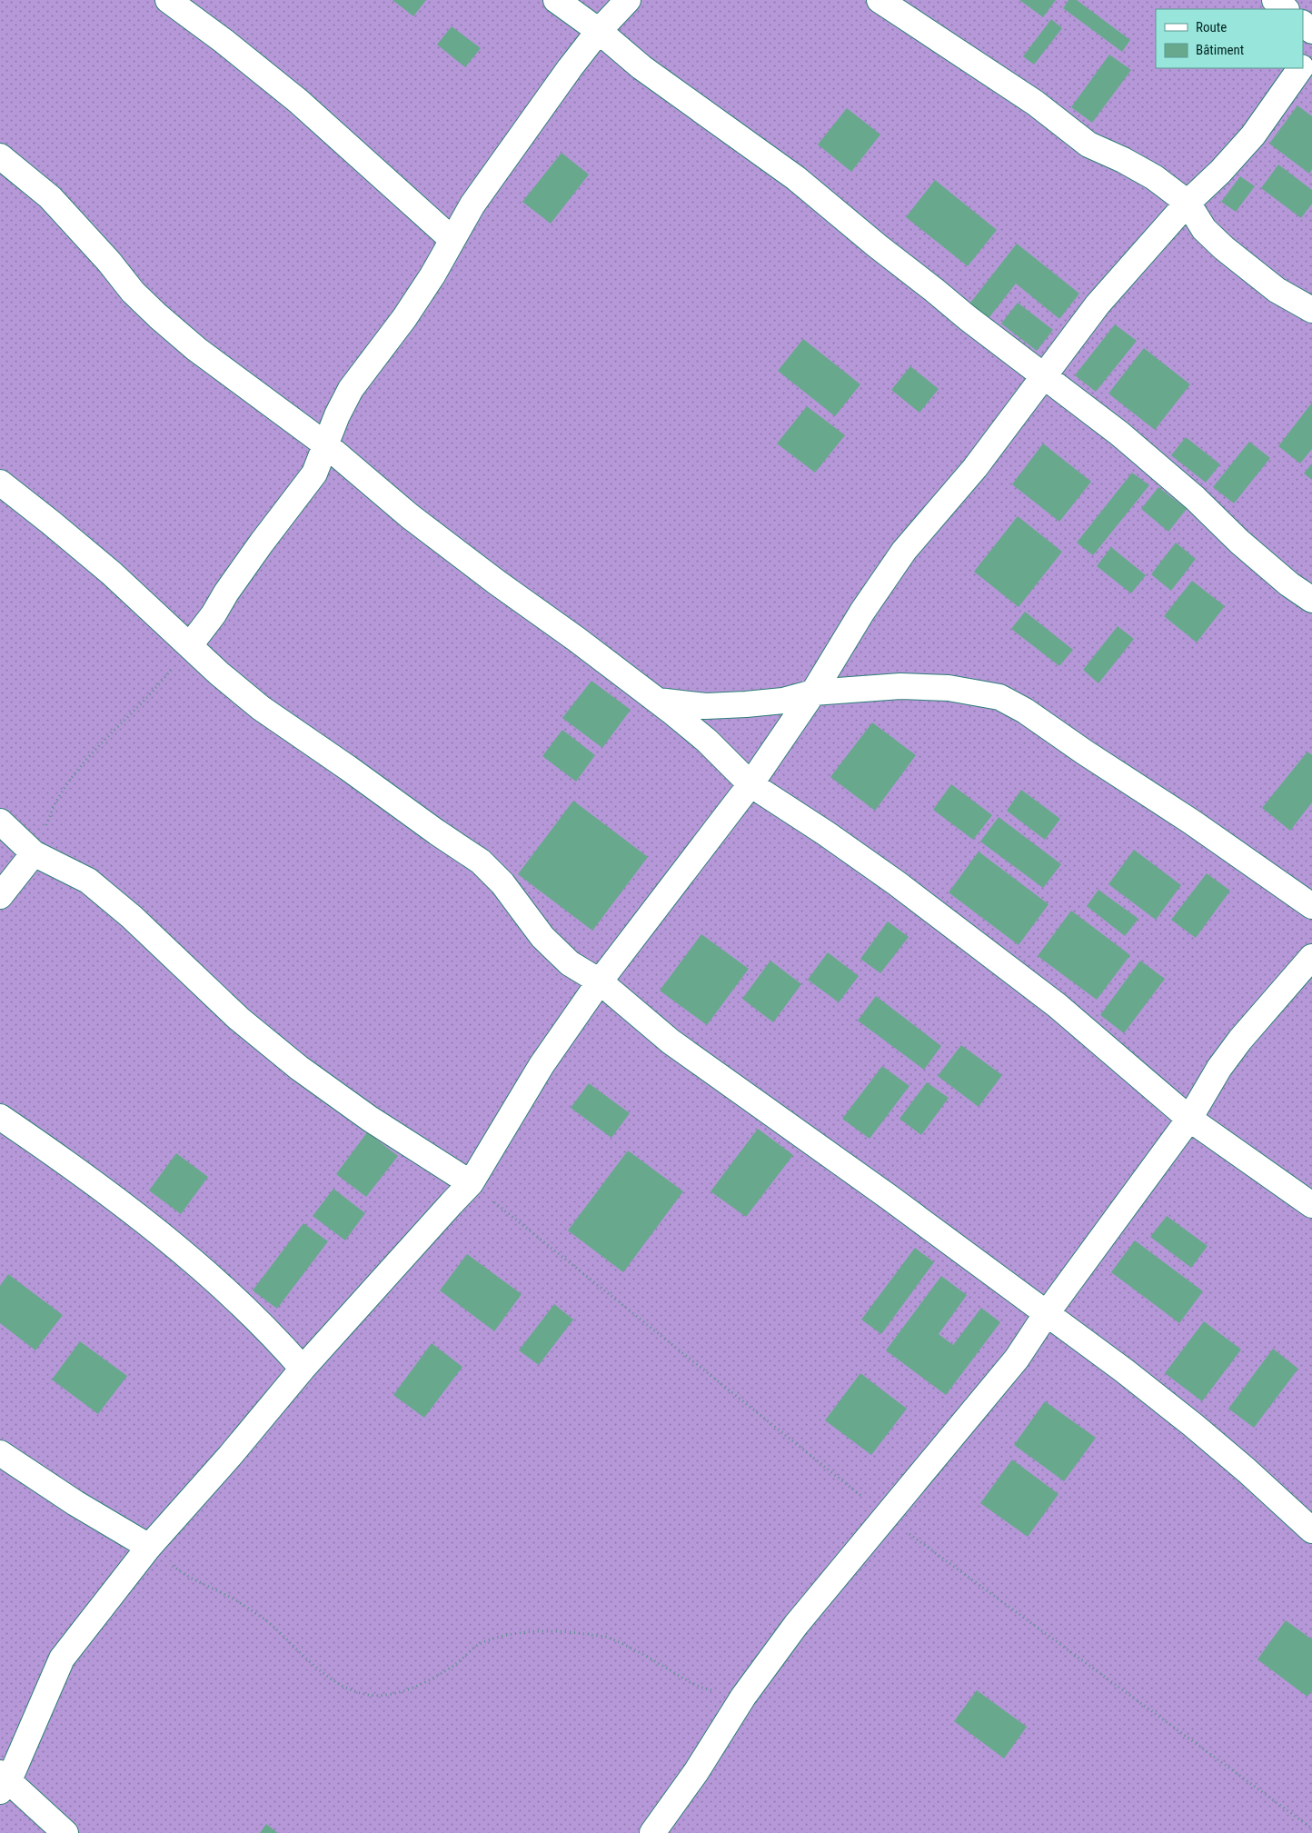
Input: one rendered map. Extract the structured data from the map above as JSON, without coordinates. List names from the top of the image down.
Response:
{
  "legend": ["Route", "Bâtiment"]
}
